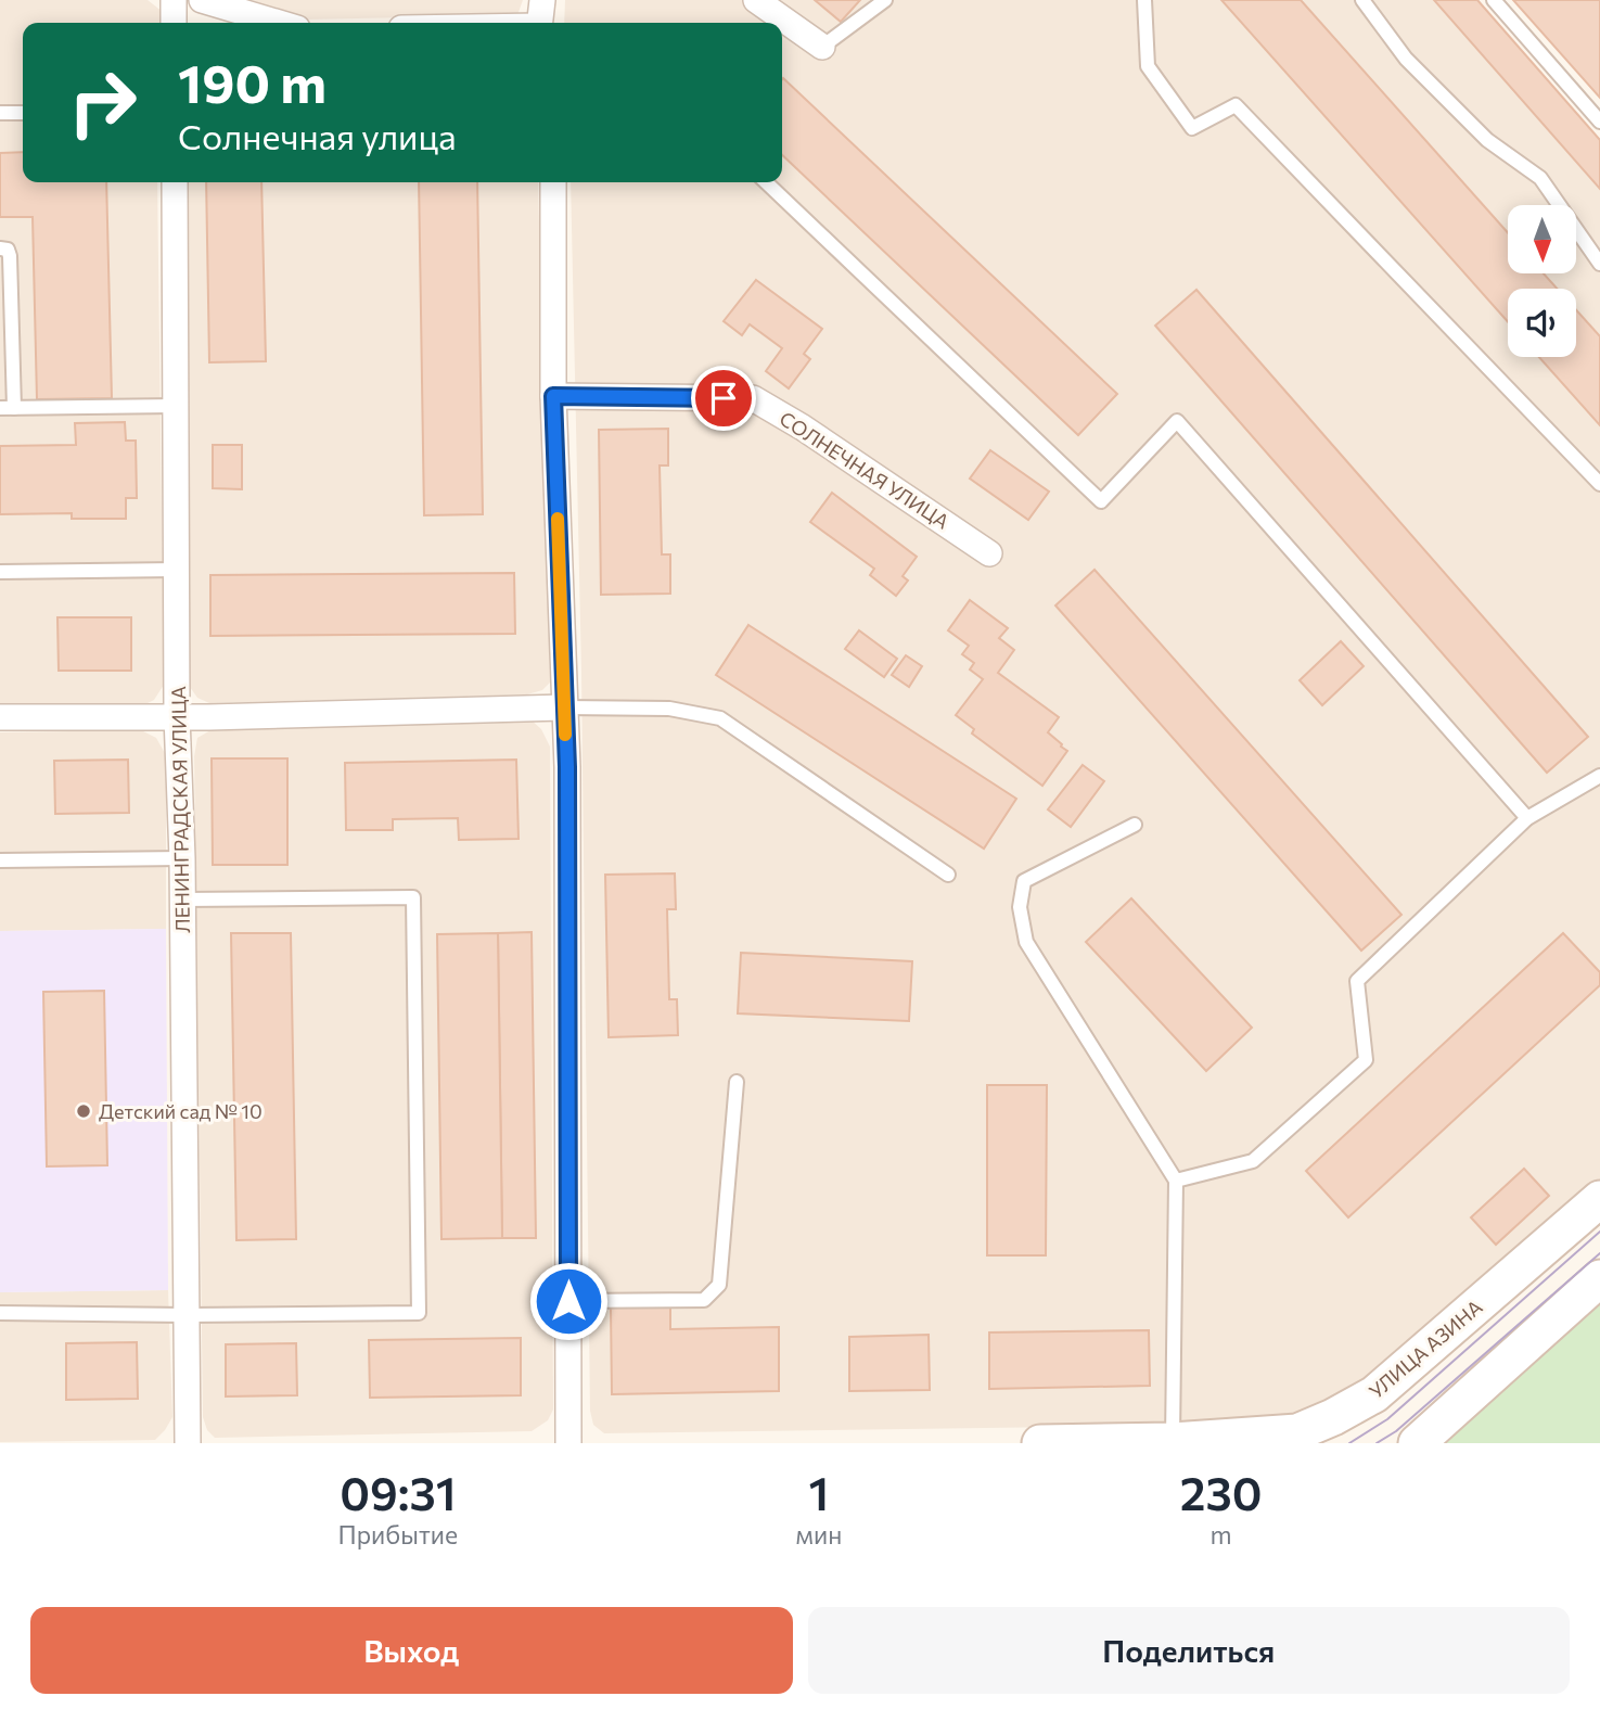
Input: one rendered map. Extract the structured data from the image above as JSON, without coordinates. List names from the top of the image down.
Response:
{
  "streets": {
    "main road": ["УЛИЦА АЗИНА"],
    "street": ["СОЛНЕЧНАЯ УЛИЦА", "ЛЕНИНГРАДСКАЯ УЛИЦА"]
  },
  "places": ["Детский сад № 10"],
  "north": "bottom",
  "page": {
    "turn": ["190 m", "Солнечная улица"],
    "eta": [
      "09:31",
      "Прибытие",
      "1",
      "мин",
      "230",
      "m"
    ],
    "buttons": ["Выход", "Поделиться"]
  }
}
